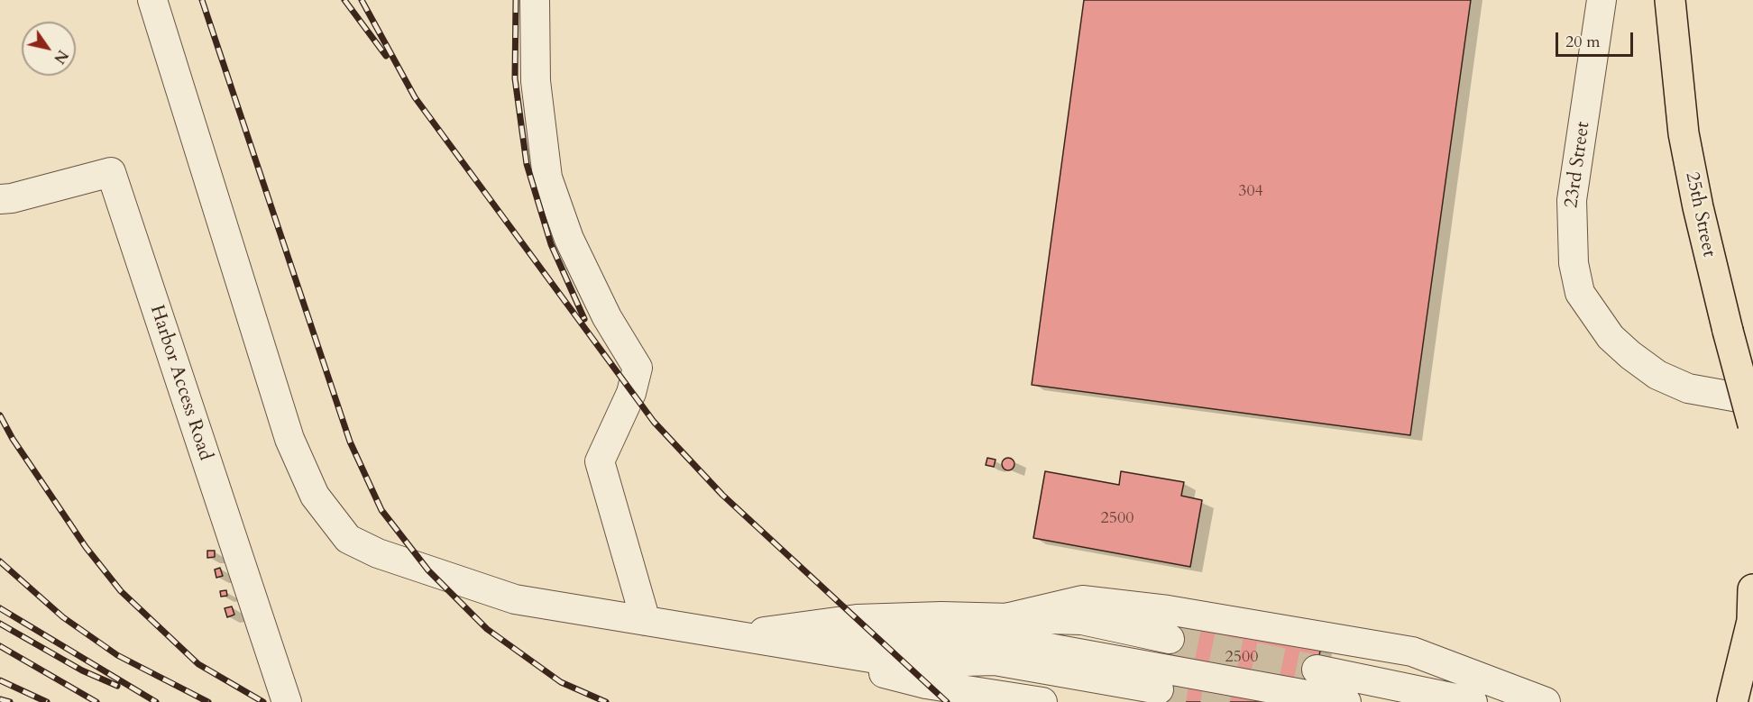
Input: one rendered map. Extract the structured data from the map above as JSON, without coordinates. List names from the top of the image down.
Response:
{
  "streets": {
    "main road": ["25th Street"],
    "street": ["23rd Street", "Harbor Access Road"]
  },
  "house_numbers": ["304", "2500", "2500"],
  "scale_bar": "20 m",
  "north": "bottom right"
}
